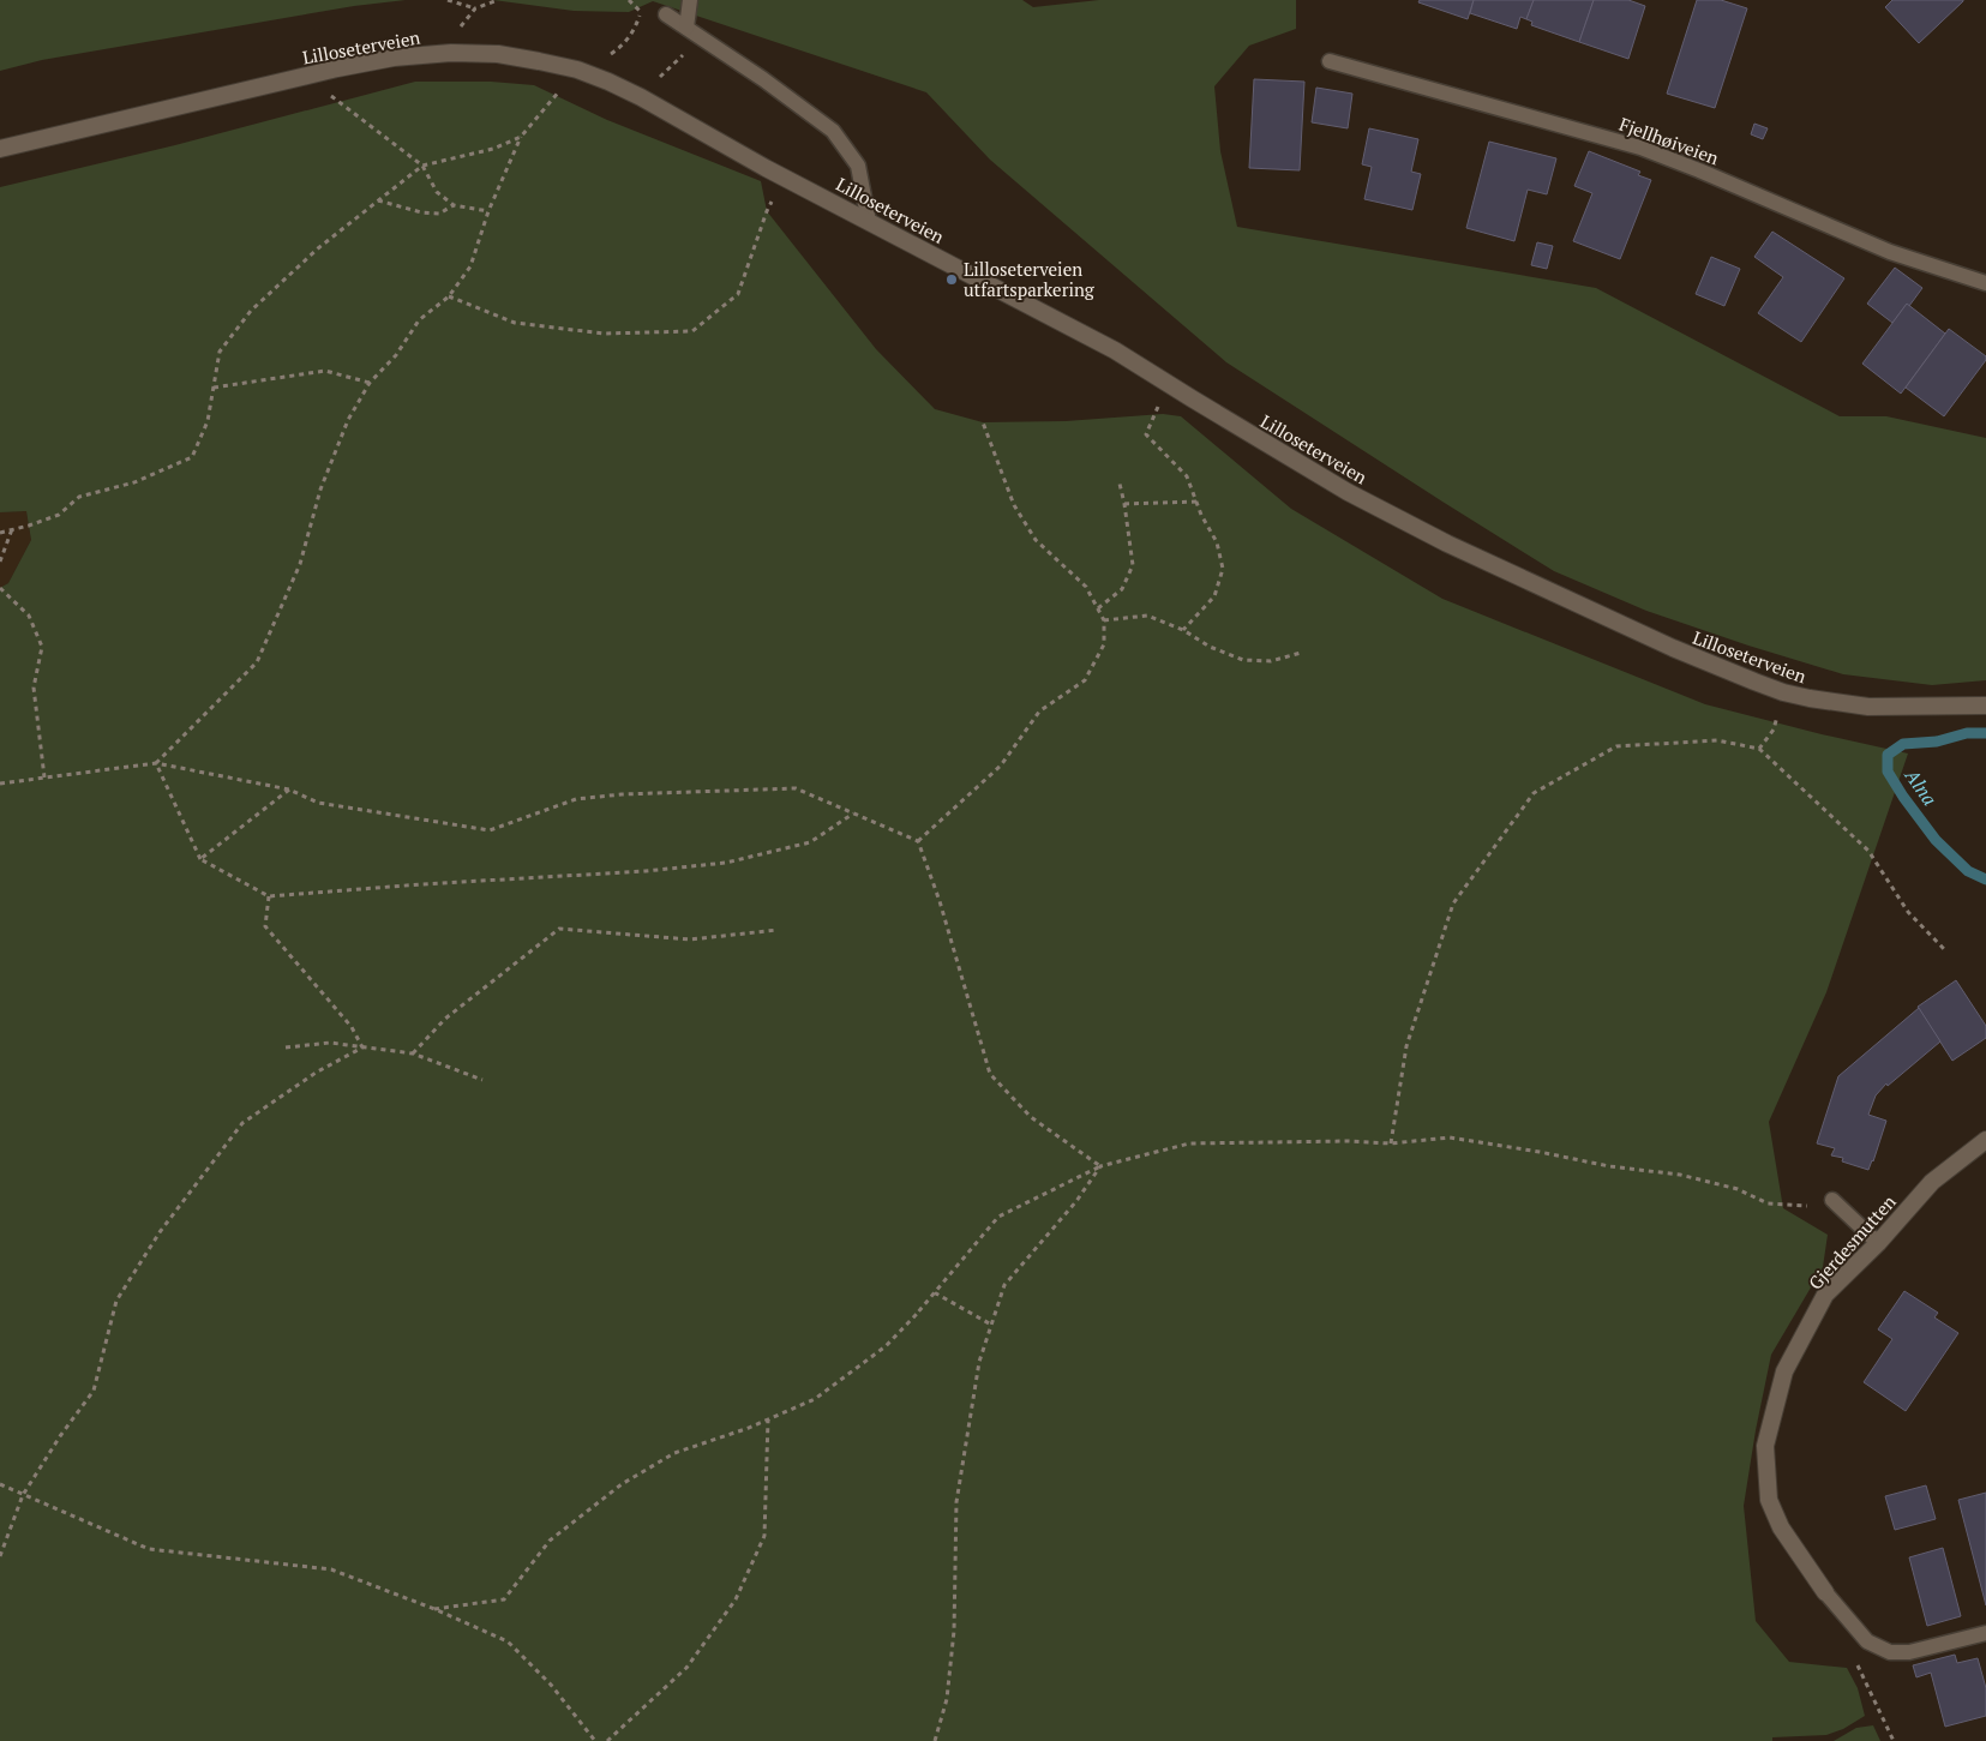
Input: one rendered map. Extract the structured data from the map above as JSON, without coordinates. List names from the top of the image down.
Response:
{
  "streets": {
    "street": ["Lilloseterveien", "Gjerdesmutten"],
    "lane": ["Fjellhøiveien"]
  },
  "water": ["Alna"],
  "places": ["Lilloseterveien utfartsparkering"]
}
